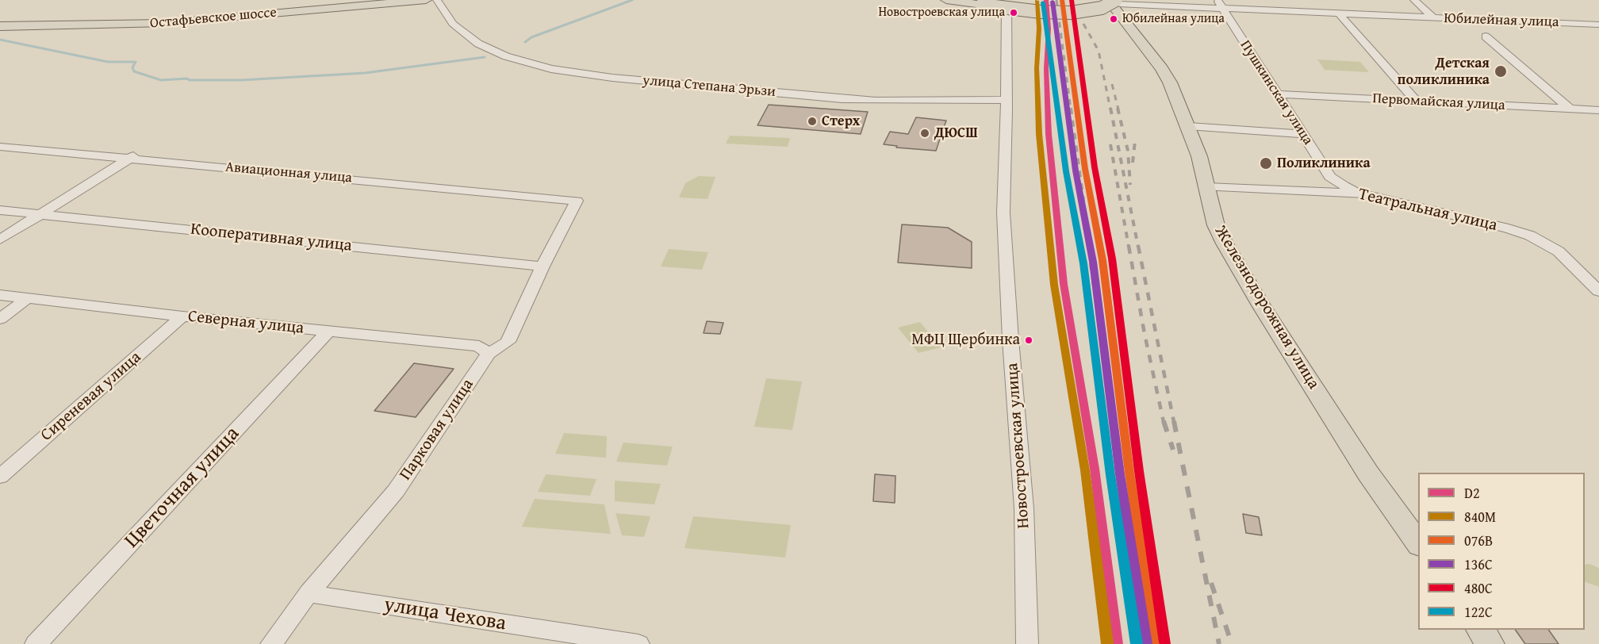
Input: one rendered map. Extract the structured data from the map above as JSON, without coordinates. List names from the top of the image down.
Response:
{
  "streets": {
    "main road": ["Остафьевское шоссе", "Железнодорожная улица"],
    "street": [
      "Юбилейная улица",
      "улица Степана Эрьзи",
      "Пушкинская улица",
      "Первомайская улица",
      "Авиационная улица",
      "Театральная улица",
      "Кооперативная улица",
      "Северная улица",
      "Сиреневая улица",
      "Парковая улица",
      "Новостроевская улица",
      "Цветочная улица",
      "улица Чехова"
    ]
  },
  "crossings": [
    ["Юбилейная улица", "Пушкинская улица"],
    ["Юбилейная улица", "Железнодорожная улица"],
    ["улица Степана Эрьзи", "Новостроевская улица"],
    ["Пушкинская улица", "Первомайская улица"],
    ["Пушкинская улица", "Театральная улица"],
    ["Авиационная улица", "Парковая улица"],
    ["Театральная улица", "Железнодорожная улица"],
    ["Кооперативная улица", "Парковая улица"],
    ["Северная улица", "Сиреневая улица"],
    ["Северная улица", "Парковая улица"],
    ["Северная улица", "Цветочная улица"],
    ["Парковая улица", "улица Чехова"]
  ],
  "places": [
    "Новостроевская улица",
    "Юбилейная улица",
    "Детская поликлиника",
    "Стерх",
    "ДЮСШ",
    "Поликлиника",
    "МФЦ Щербинка"
  ],
  "lines": [
    "transit line D2",
    "transit line 076В",
    "transit line 480С",
    "transit line 840М",
    "transit line 136С",
    "transit line 122С"
  ],
  "legend": [
    "D2",
    "840М",
    "076В",
    "136С",
    "480С",
    "122С"
  ]
}
